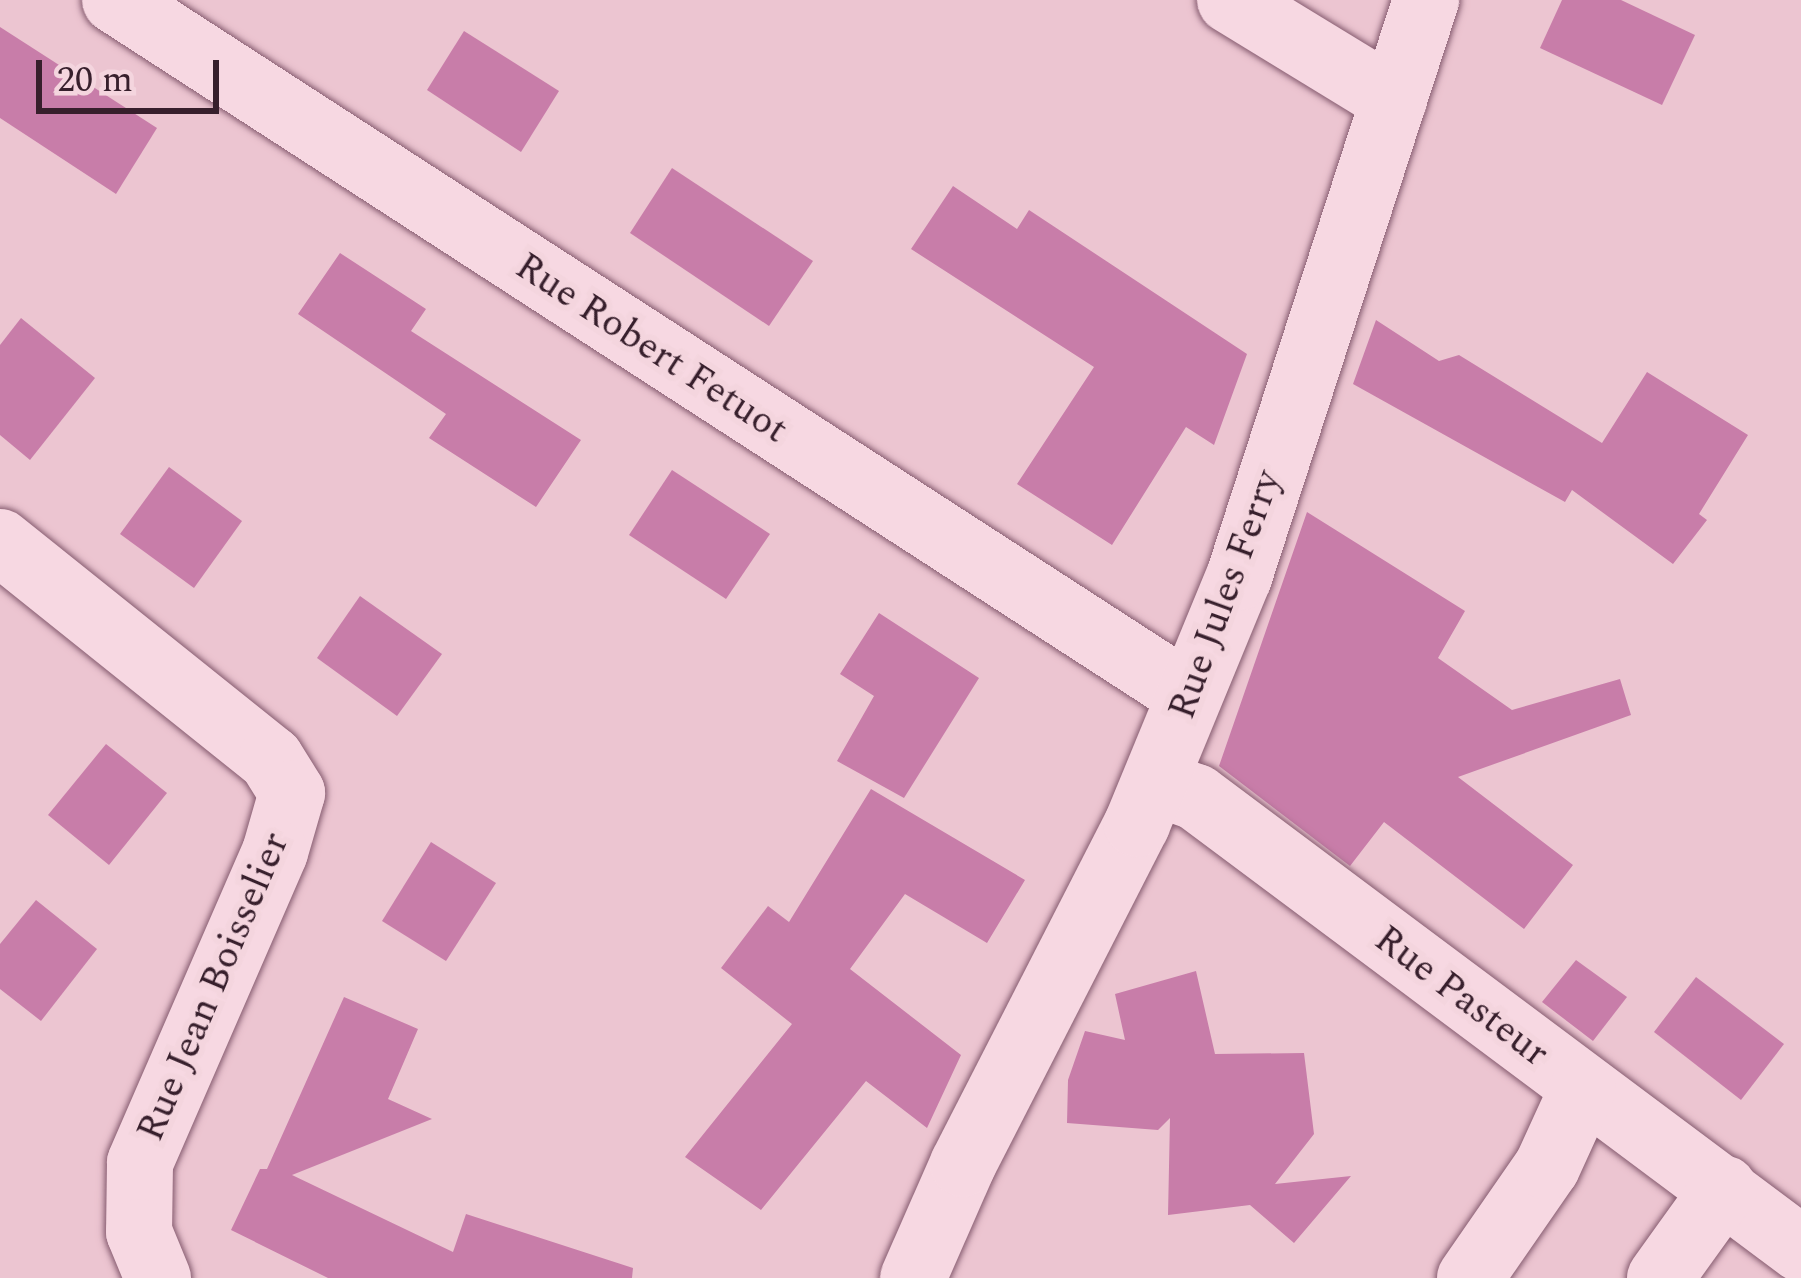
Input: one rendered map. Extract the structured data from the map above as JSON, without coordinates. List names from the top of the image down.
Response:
{
  "streets": {
    "street": [
      "Rue Robert Fetuot",
      "Rue Jules Ferry",
      "Rue Jean Boisselier",
      "Rue Pasteur"
    ]
  },
  "crossings": [
    ["Rue Robert Fetuot", "Rue Jules Ferry"],
    ["Rue Jules Ferry", "Rue Pasteur"]
  ],
  "scale_bar": "20 m"
}
